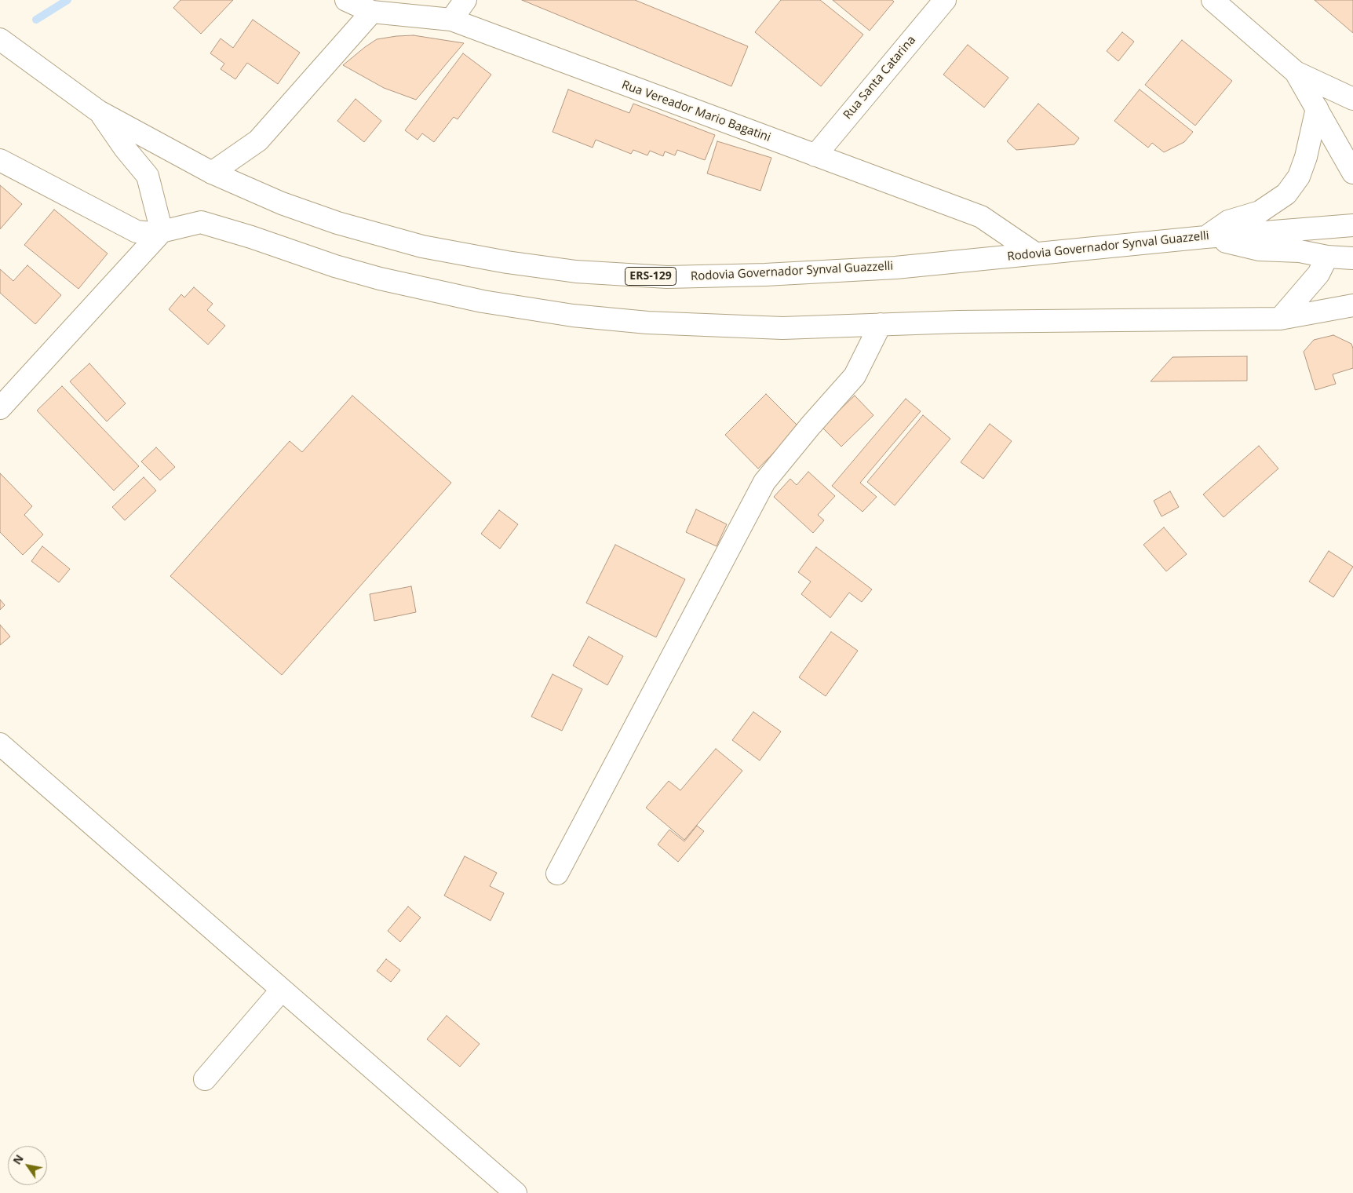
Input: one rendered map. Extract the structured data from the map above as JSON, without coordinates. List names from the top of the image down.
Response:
{
  "streets": {
    "street": [
      "Rua Santa Catarina",
      "Rua Vereador Mario Bagatini",
      "Rodovia Governador Synval Guazzelli",
      "ERS-129"
    ]
  },
  "crossings": [
    ["Rua Santa Catarina", "Rua Vereador Mario Bagatini"],
    ["Rua Vereador Mario Bagatini", "Rodovia Governador Synval Guazzelli"]
  ],
  "north": "top left"
}
